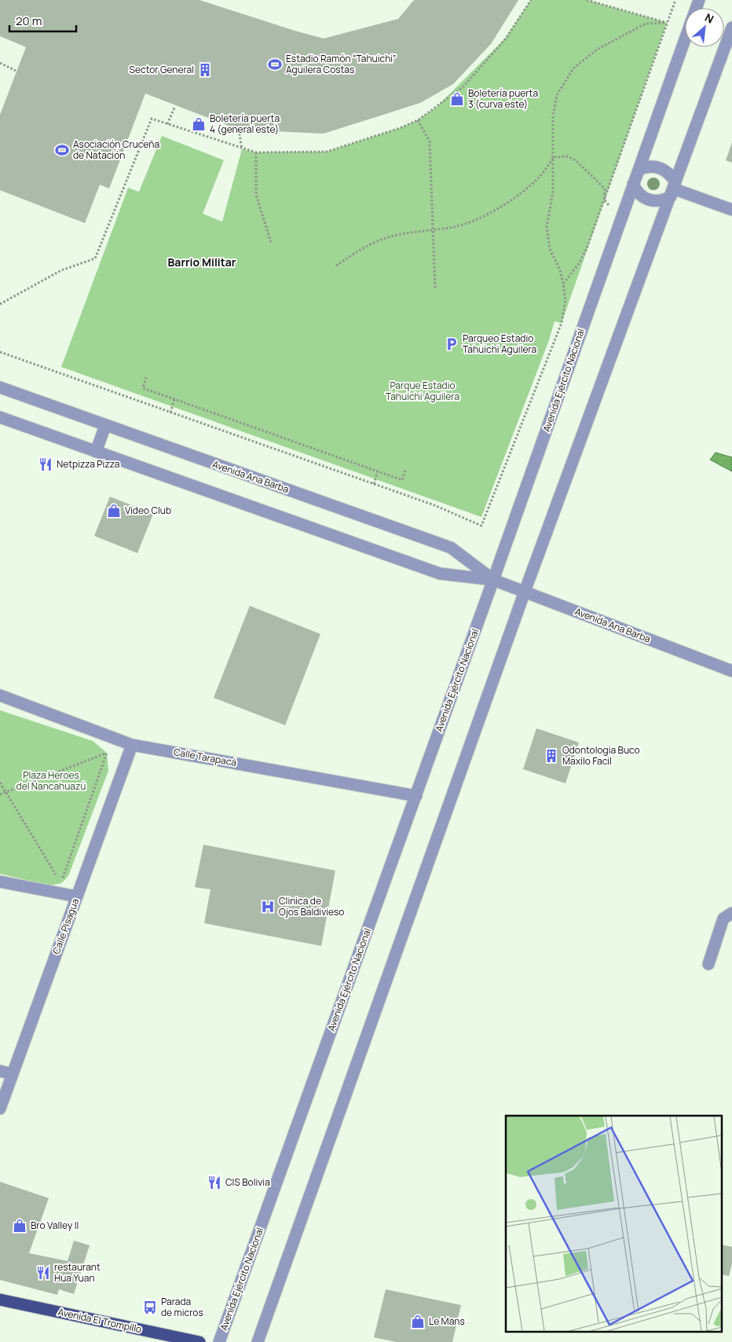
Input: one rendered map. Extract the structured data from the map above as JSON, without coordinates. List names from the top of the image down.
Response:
{
  "streets": {
    "main road": ["Avenida El Trompillo"],
    "street": [
      "Avenida Ejército Nacional",
      "Avenida Ana Barba",
      "Calle Tarapacá",
      "Calle Pisagua"
    ]
  },
  "crossings": [
    ["Avenida Ejército Nacional", "Avenida Ana Barba"],
    ["Avenida Ejército Nacional", "Calle Tarapacá"],
    ["Calle Tarapacá", "Calle Pisagua"]
  ],
  "districts": ["Barrio Militar"],
  "parks": ["Parque Estadio Tahuichi Aguilera", "Plaza Heroes del Ñancahuazú"],
  "places": {
    "sports": ["Estadio Ramón “Tahuichi” Aguilera Costas", "Asociación Cruceña de Natación"],
    "building": ["Sector General", "Odontologia Buco Maxilo Facil"],
    "shop": [
      "Boletería puerta 3 (curva este)",
      "Boletería puerta 4 (general este)",
      "Video Club",
      "Bro Valley II",
      "Le Mans"
    ],
    "parking": ["Parqueo Estadio Tahuichi Aguilera"],
    "restaurant": ["Netpizza Pizza", "CIS Bolivia", "restaurant Hua Yuan"],
    "hospital": ["Clinica de Ojos Baldivieso"],
    "bus stop": ["Parada de micros"]
  },
  "scale_bar": "20 m",
  "north": "top right"
}
